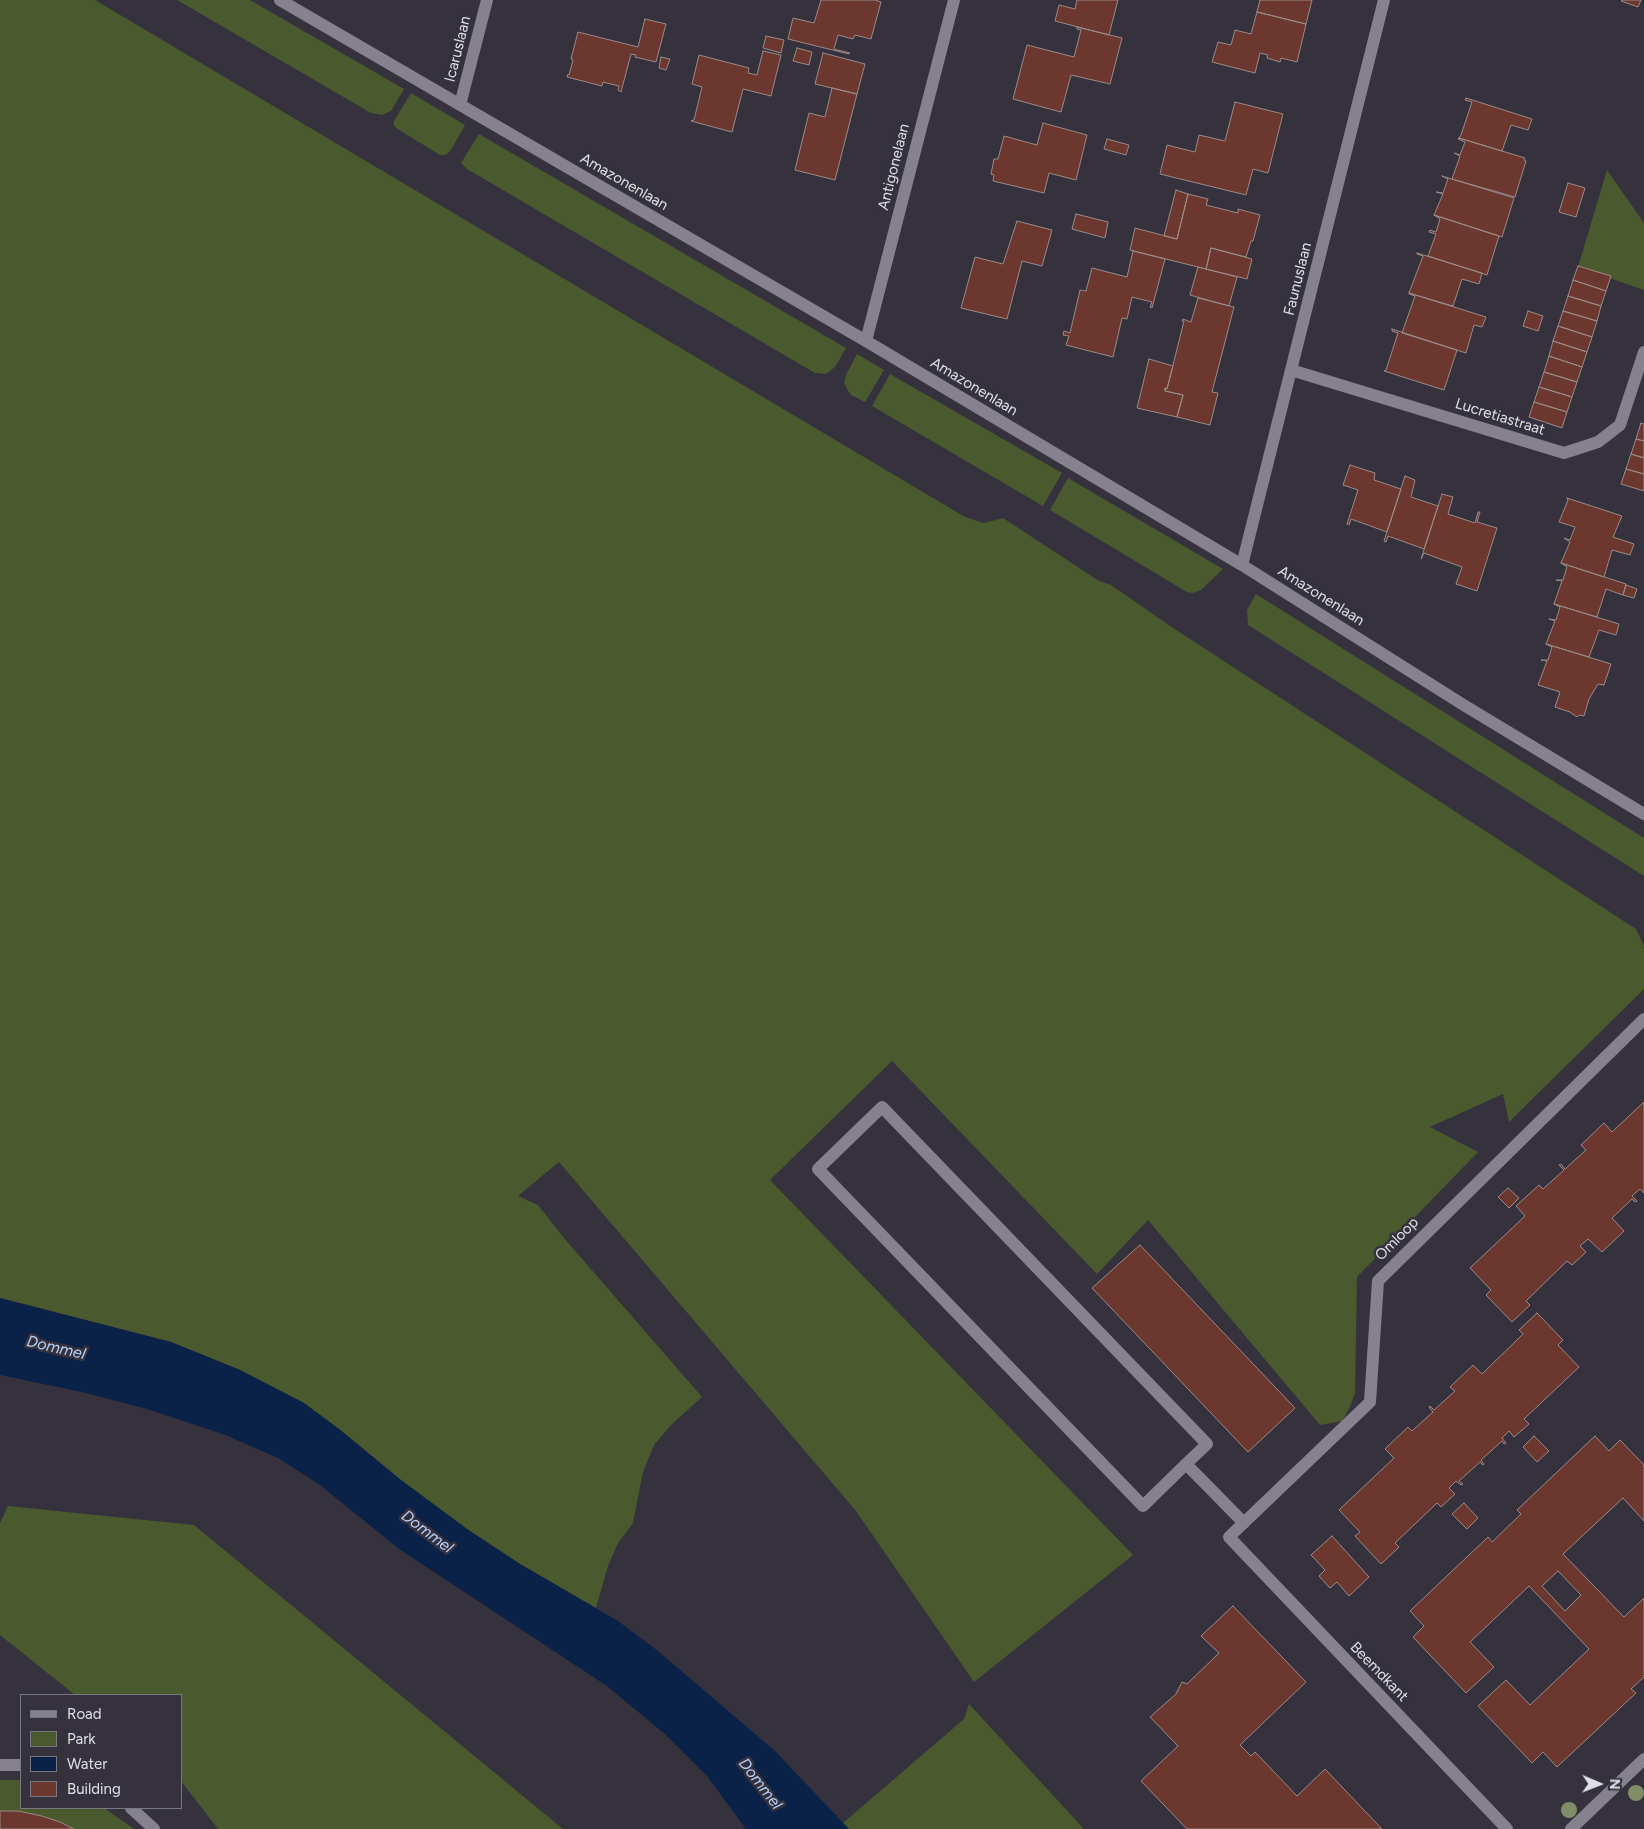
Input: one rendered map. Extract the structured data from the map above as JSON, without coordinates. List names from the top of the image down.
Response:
{
  "streets": {
    "street": [
      "Icaruslaan",
      "Antigonelaan",
      "Amazonenlaan",
      "Faunuslaan",
      "Lucretiastraat",
      "Omloop",
      "Beemdkant"
    ]
  },
  "crossings": [
    ["Icaruslaan", "Amazonenlaan"],
    ["Antigonelaan", "Amazonenlaan"],
    ["Amazonenlaan", "Faunuslaan"],
    ["Faunuslaan", "Lucretiastraat"],
    ["Omloop", "Beemdkant"]
  ],
  "water": ["Dommel"],
  "legend": [
    "Road",
    "Park",
    "Water",
    "Building"
  ],
  "north": "right"
}
